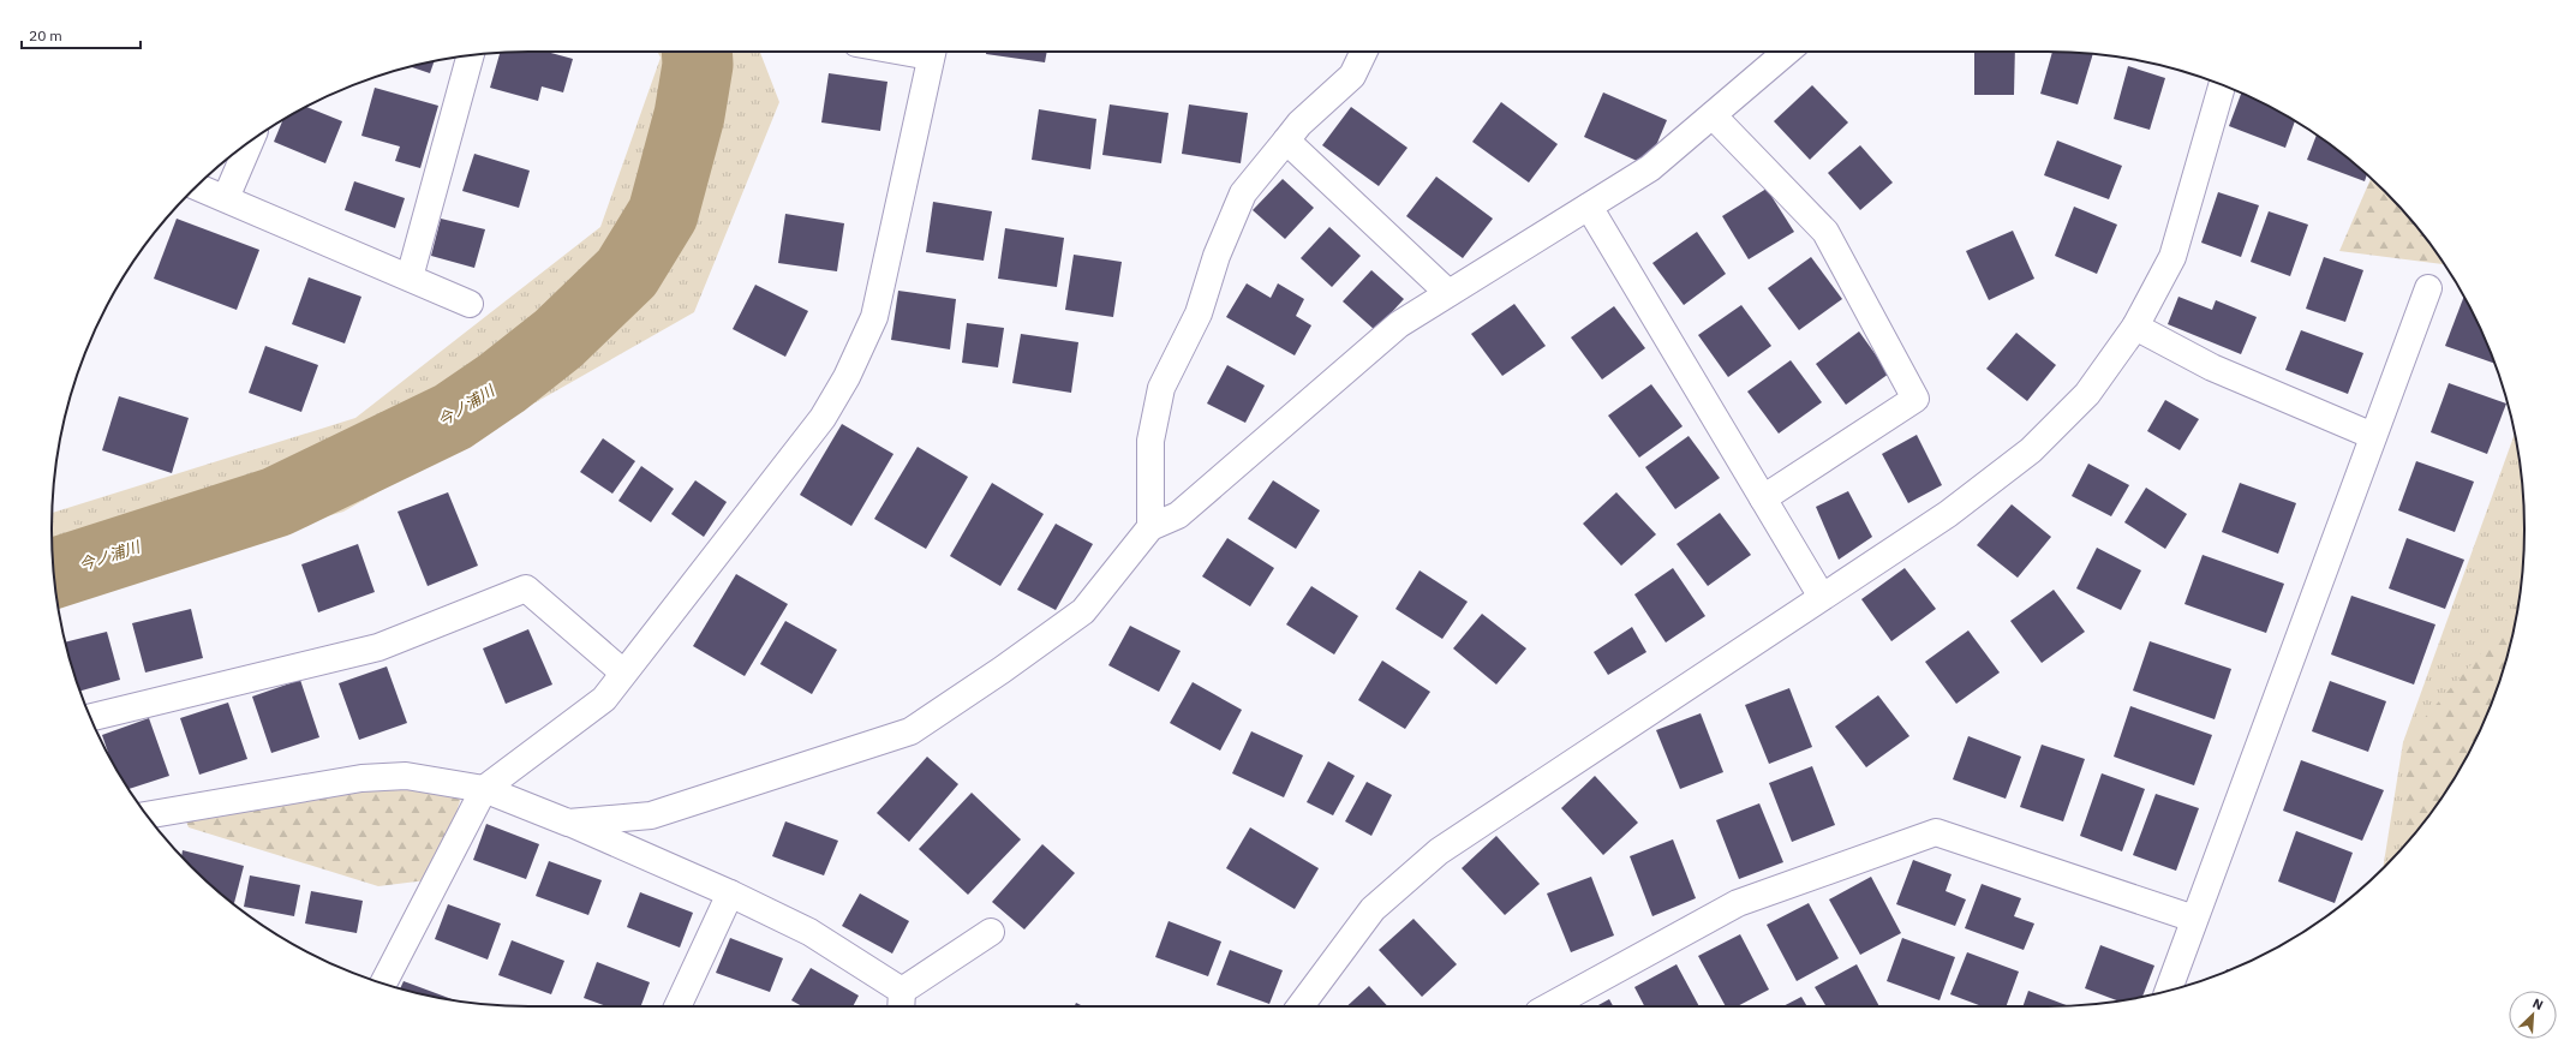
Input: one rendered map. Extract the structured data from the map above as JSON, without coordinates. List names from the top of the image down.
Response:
{
  "water": ["今ノ浦川"],
  "scale_bar": "20 m",
  "north": "top right"
}
